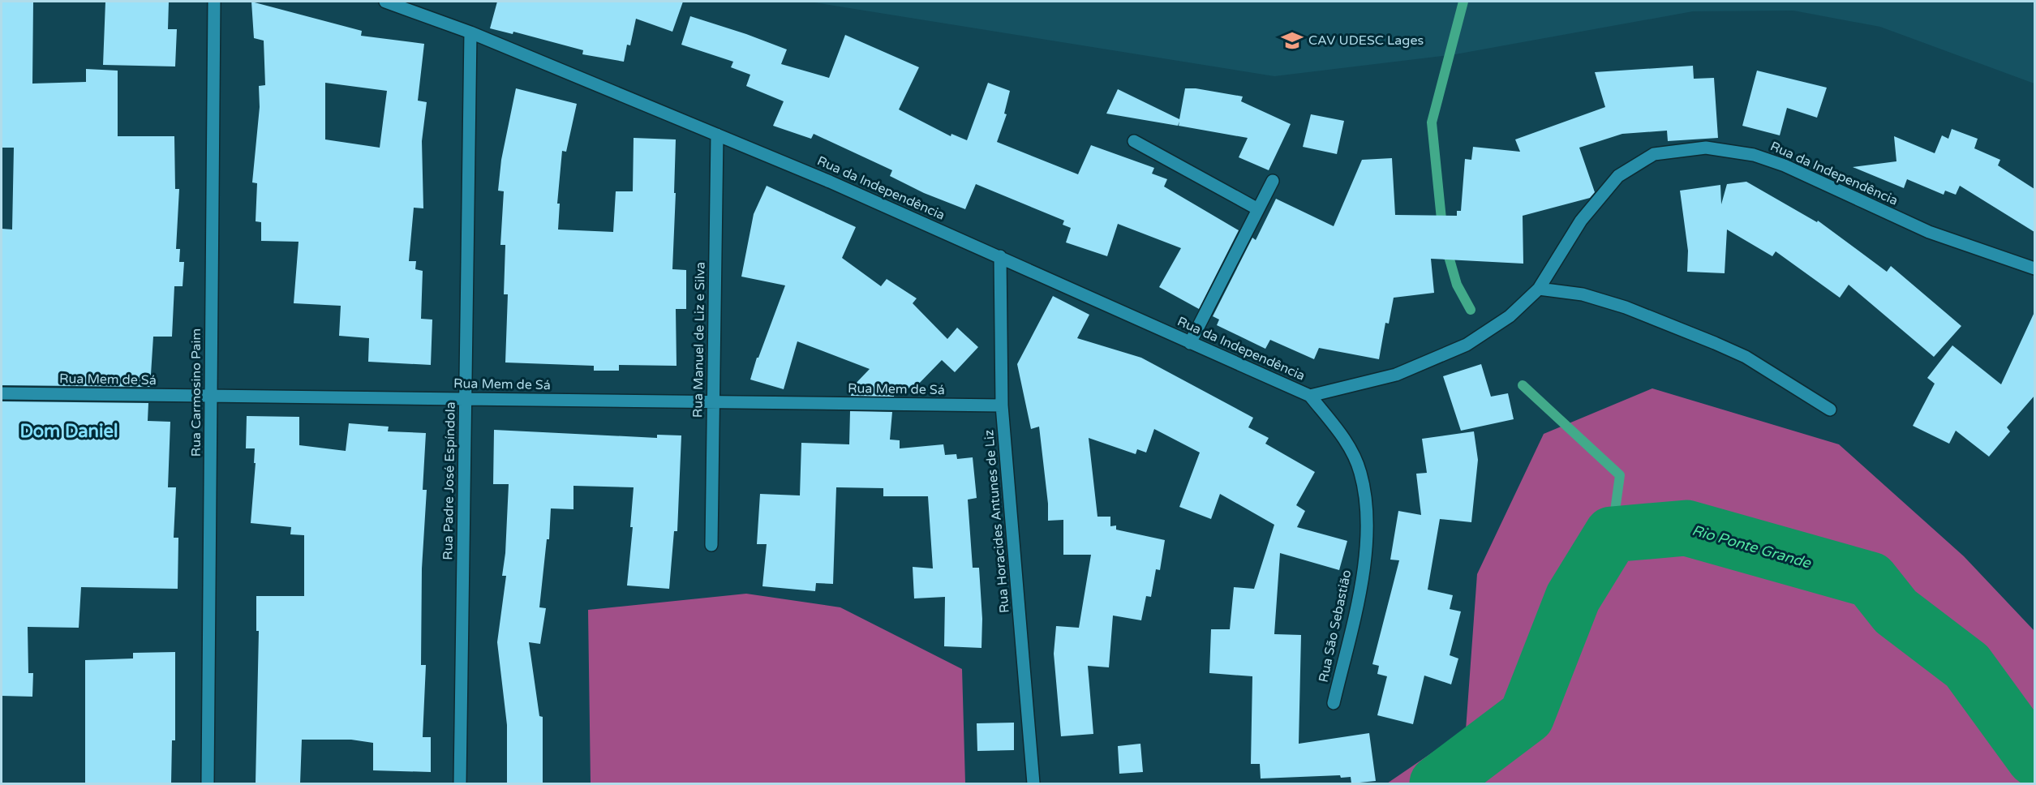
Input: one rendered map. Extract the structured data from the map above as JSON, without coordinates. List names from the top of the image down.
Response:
{
  "streets": {
    "street": [
      "Rua da Independência",
      "Rua Manuel de Liz e Silva",
      "Rua Mem de Sá",
      "Rua Carmosino Paim",
      "Rua Padre José Espíndola",
      "Rua Horacides Antunes de Liz",
      "Rua São Sebastião"
    ]
  },
  "crossings": [
    ["Rua da Independência", "Rua Manuel de Liz e Silva"],
    ["Rua da Independência", "Rua Padre José Espíndola"],
    ["Rua da Independência", "Rua Horacides Antunes de Liz"],
    ["Rua da Independência", "Rua São Sebastião"],
    ["Rua Manuel de Liz e Silva", "Rua Mem de Sá"],
    ["Rua Mem de Sá", "Rua Carmosino Paim"],
    ["Rua Mem de Sá", "Rua Padre José Espíndola"],
    ["Rua Mem de Sá", "Rua Horacides Antunes de Liz"]
  ],
  "districts": ["Dom Daniel"],
  "water": ["Rio Ponte Grande"],
  "places": {
    "school or university": ["CAV UDESC Lages"]
  }
}
